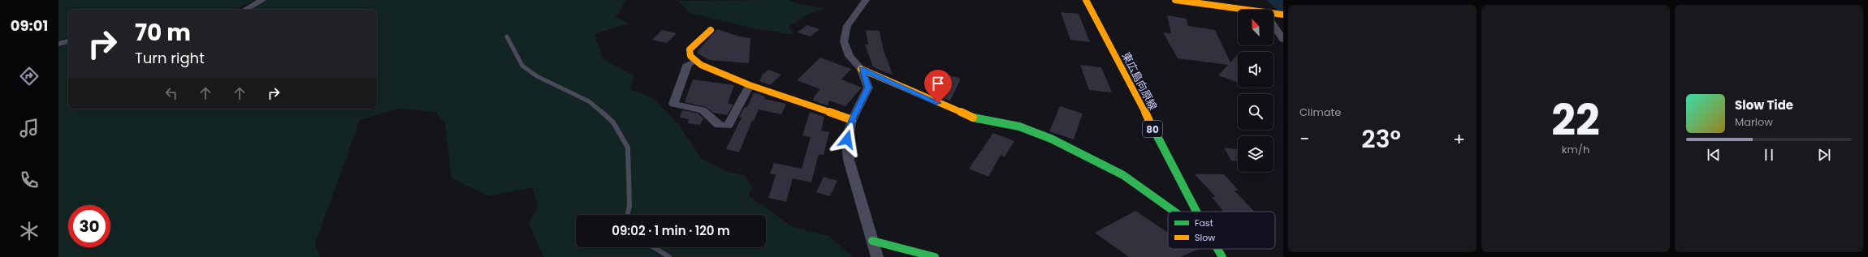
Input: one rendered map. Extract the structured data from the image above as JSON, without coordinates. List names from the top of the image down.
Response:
{
  "streets": {
    "street": ["東広島向原線", "80"]
  },
  "legend": ["Fast", "Slow"],
  "north": "top left",
  "page": {
    "tabs": "09:01",
    "tile": [
      "Climate",
      ["22", "km/h"]
    ],
    "turn": ["70 m", "Turn right"],
    "song": ["Slow Tide", "Marlow"],
    "heat": ["−", "23°", "+"],
    "limit": "30",
    "trip": "09:02 · 1 min · 120 m"
  }
}
